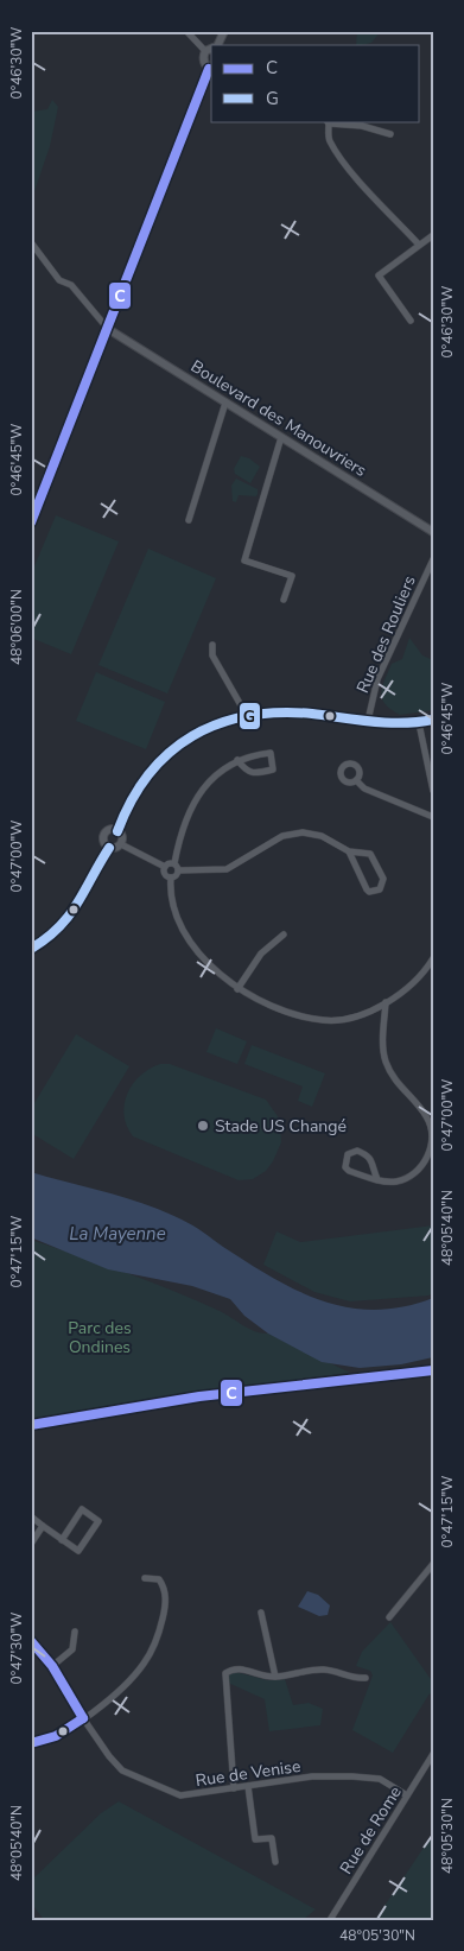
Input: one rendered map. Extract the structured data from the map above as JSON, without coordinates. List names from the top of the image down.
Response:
{
  "streets": {
    "street": [
      "Boulevard des Manouvriers",
      "Rue des Rouliers",
      "Rue de Venise",
      "Rue de Rome"
    ]
  },
  "crossings": [
    ["Rue de Venise", "Rue de Rome"]
  ],
  "water": ["La Mayenne"],
  "parks": ["Parc des Ondines"],
  "places": ["Stade US Changé"],
  "lines": ["transit line C", "transit line G"],
  "legend": ["C", "G"],
  "coordinates": [
    "0°46'30\"W",
    "0°46'45\"W",
    "48°06'00\"N",
    "0°47'00\"W",
    "48°05'40\"N",
    "0°47'15\"W",
    "0°47'30\"W",
    "48°05'30\"N"
  ]
}
